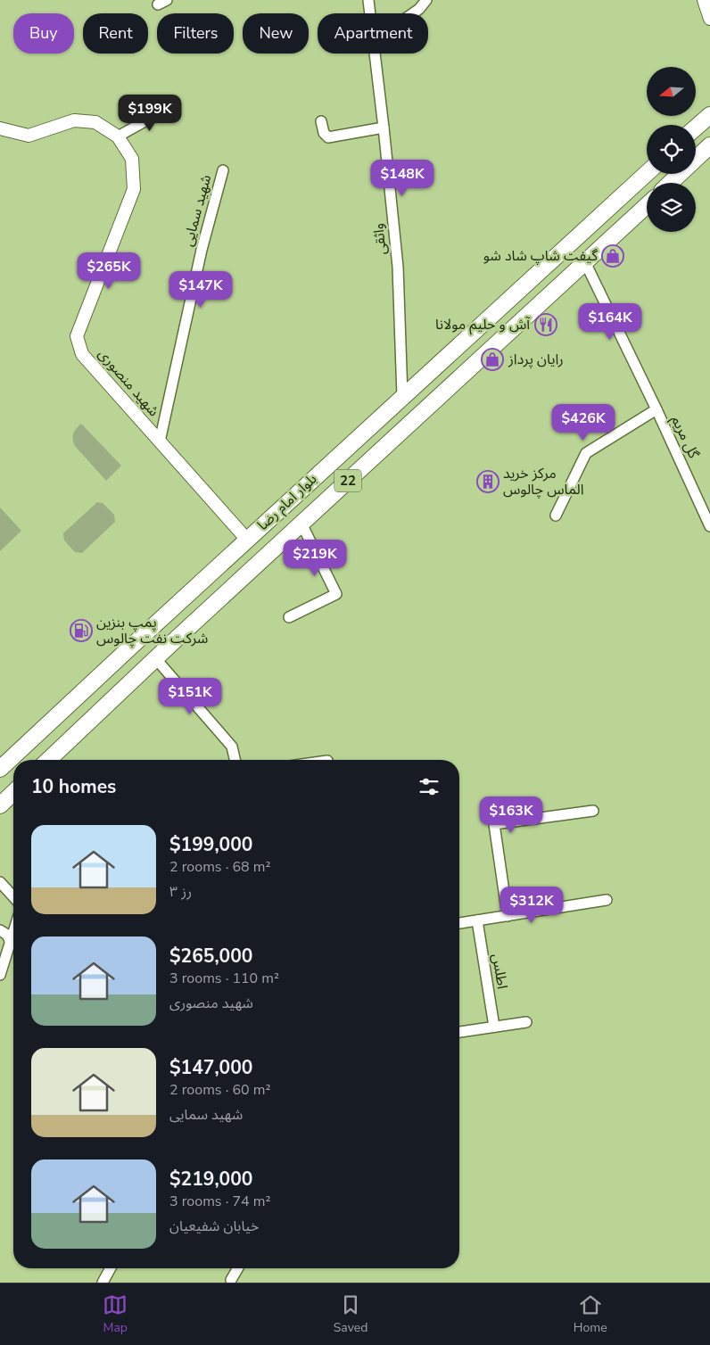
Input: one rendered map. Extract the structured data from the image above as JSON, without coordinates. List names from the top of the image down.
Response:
{
  "streets": {
    "main road": ["22", "بلوار امام رضا"],
    "street": [
      "شهید سمایی",
      "واثقی",
      "شهید منصوری",
      "گل مریم",
      "اطلس"
    ]
  },
  "crossings": [
    ["شهید سمایی", "شهید منصوری"],
    ["واثقی", "بلوار امام رضا"],
    ["شهید منصوری", "بلوار امام رضا"],
    ["گل مریم", "بلوار امام رضا"]
  ],
  "places": {
    "shop": ["گیفت شاپ شاد شو", "رایان پرداز"],
    "restaurant": ["آش و حلیم مولانا"],
    "building": ["مرکز خرید الماس چالوس"],
    "fuel station": ["پمپ بنزین شرکت نفت چالوس"]
  },
  "north": "left",
  "page": {
    "chip": [
      "Buy",
      "Rent",
      "Filters",
      "New",
      "Apartment"
    ],
    "price": [
      "$199K",
      "$148K",
      "$265K",
      "$147K",
      "$164K",
      "$426K",
      "$219K",
      "$151K",
      "$163K",
      "$312K"
    ],
    "heading": "10 homes",
    "list": [
      {
        "name": "$199,000",
        "note": "2 rooms · 68 m² · رز ۳"
      },
      {
        "name": "$265,000",
        "note": "3 rooms · 110 m² · شهید منصوری"
      },
      {
        "name": "$147,000",
        "note": "2 rooms · 60 m² · شهید سمایی"
      },
      {
        "name": "$219,000",
        "note": "3 rooms · 74 m² · خیابان شفیعیان"
      }
    ],
    "tabs": ["Map", "Saved", "Home"]
  }
}
